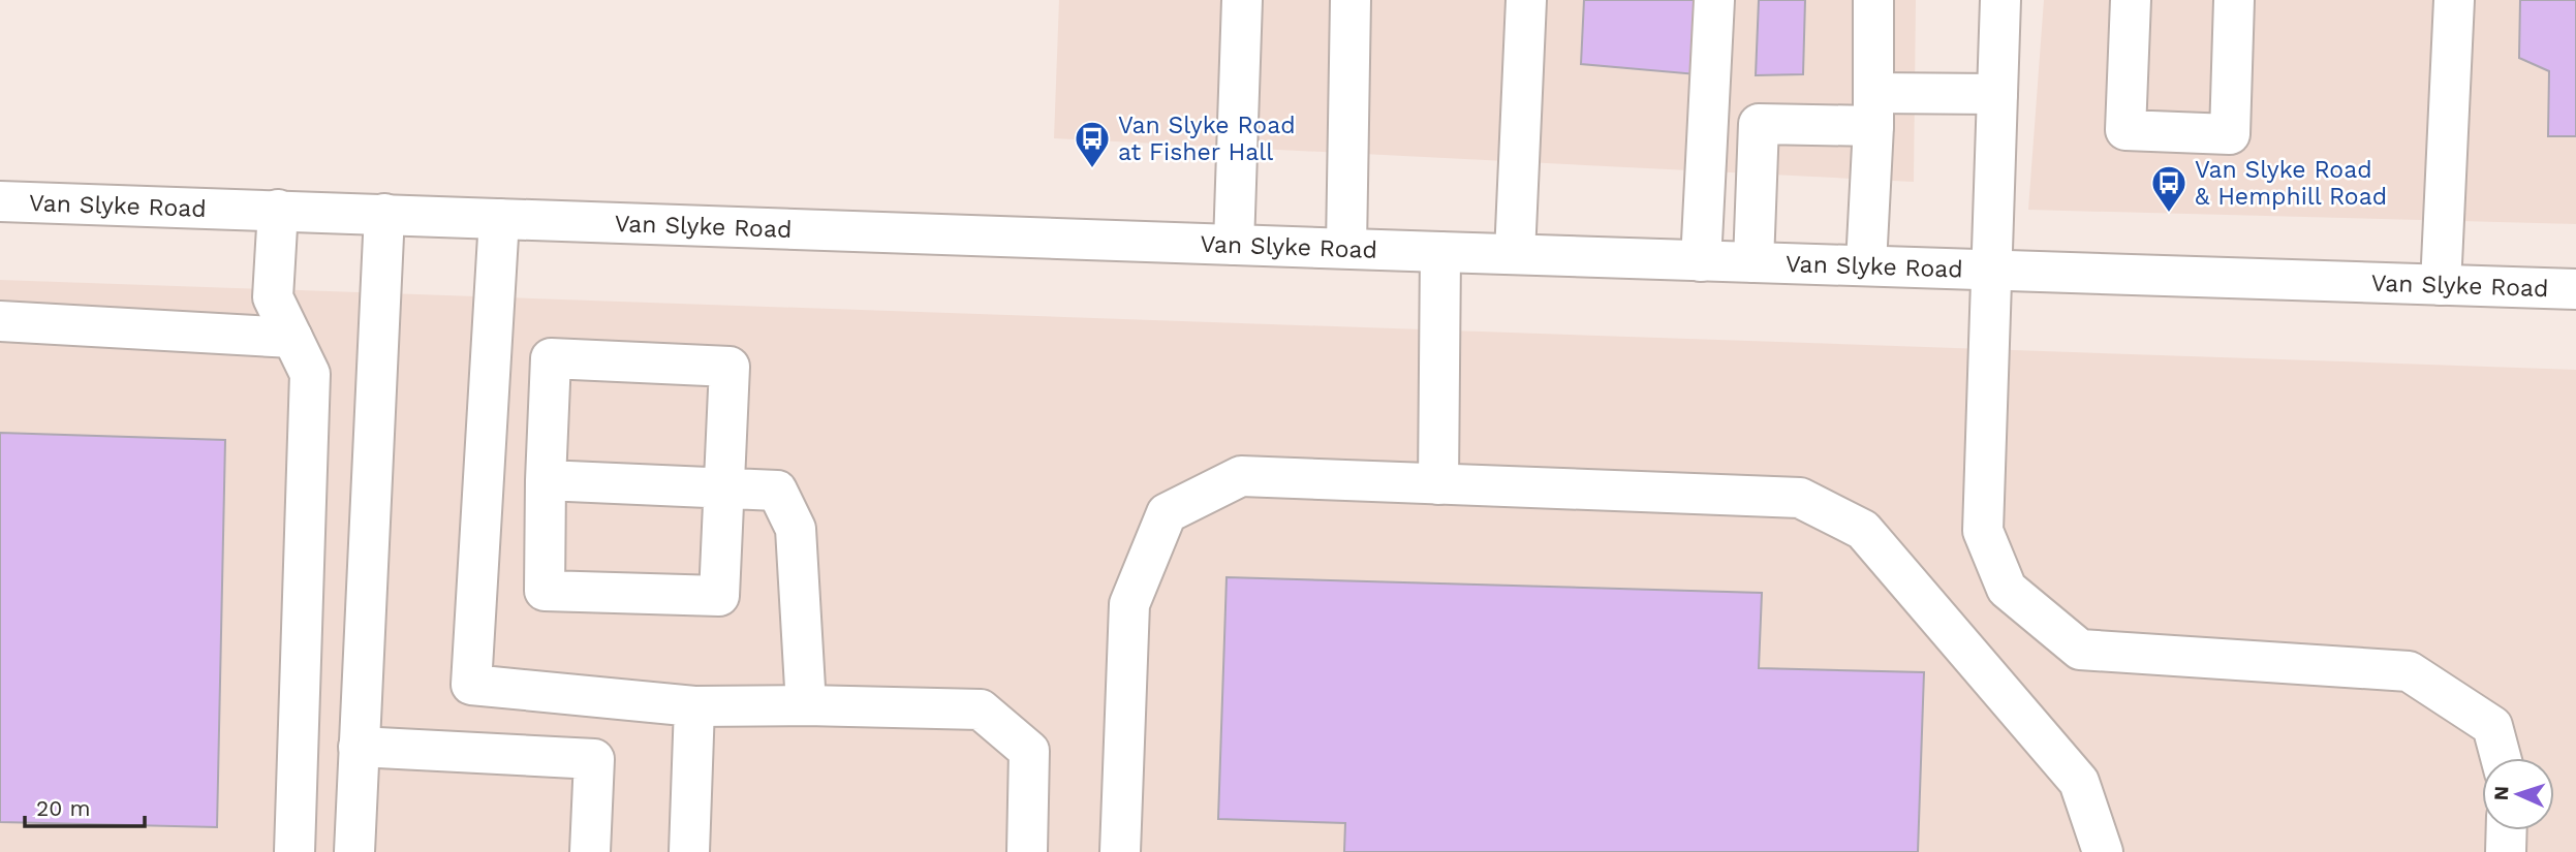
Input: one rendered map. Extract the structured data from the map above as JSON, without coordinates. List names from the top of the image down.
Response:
{
  "streets": {
    "street": ["Van Slyke Road"]
  },
  "places": {
    "bus stop": ["Van Slyke Road at Fisher Hall", "Van Slyke Road & Hemphill Road"]
  },
  "scale_bar": "20 m",
  "north": "left"
}
